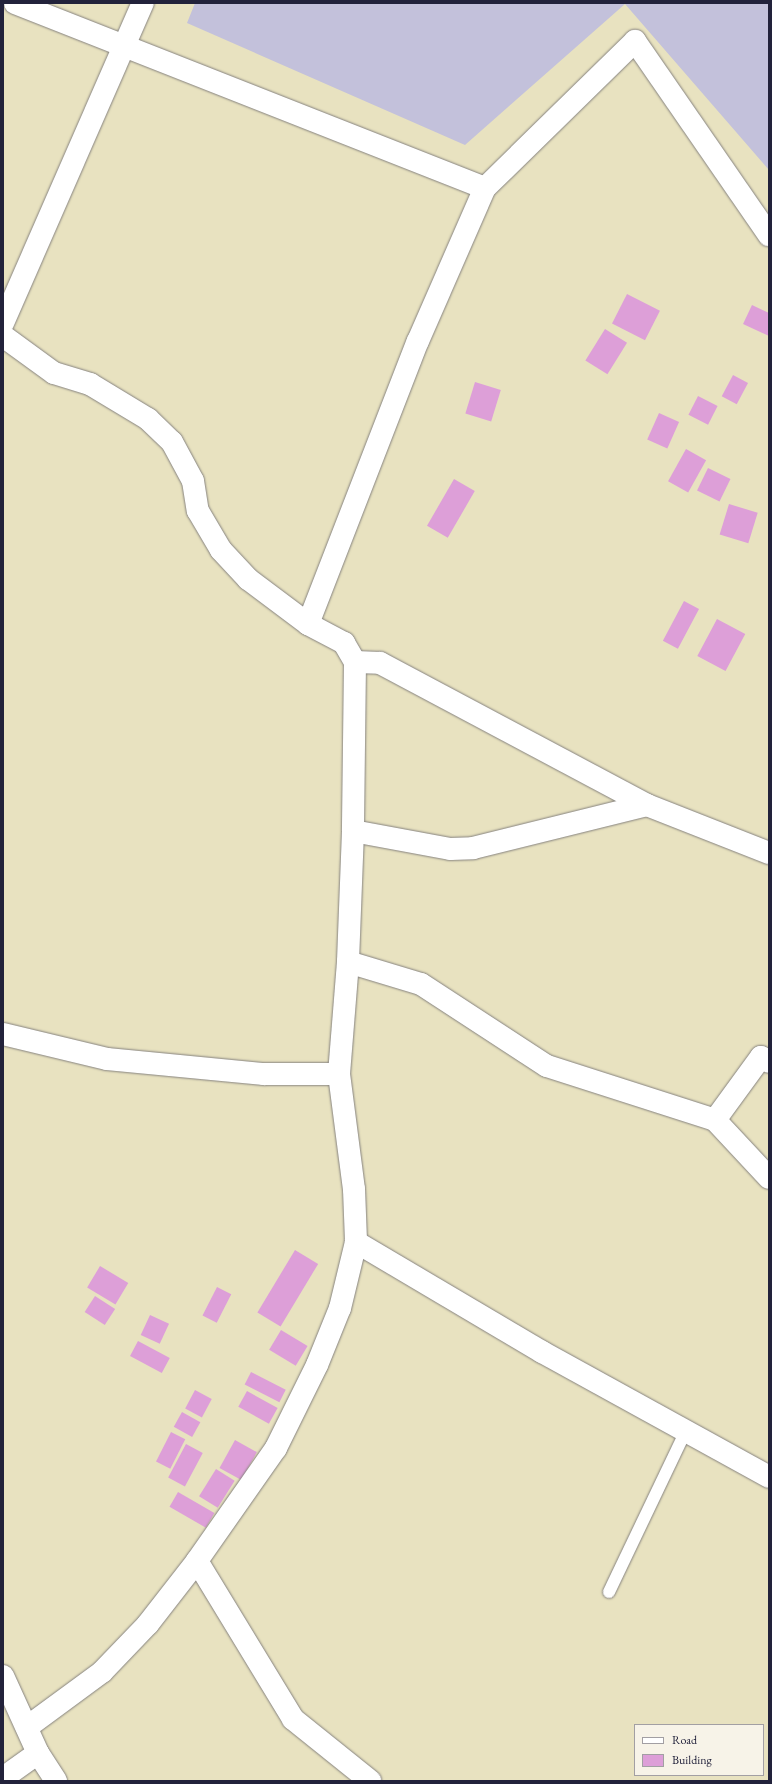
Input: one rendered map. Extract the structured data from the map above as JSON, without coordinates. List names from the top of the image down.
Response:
{
  "legend": ["Road", "Building"]
}
